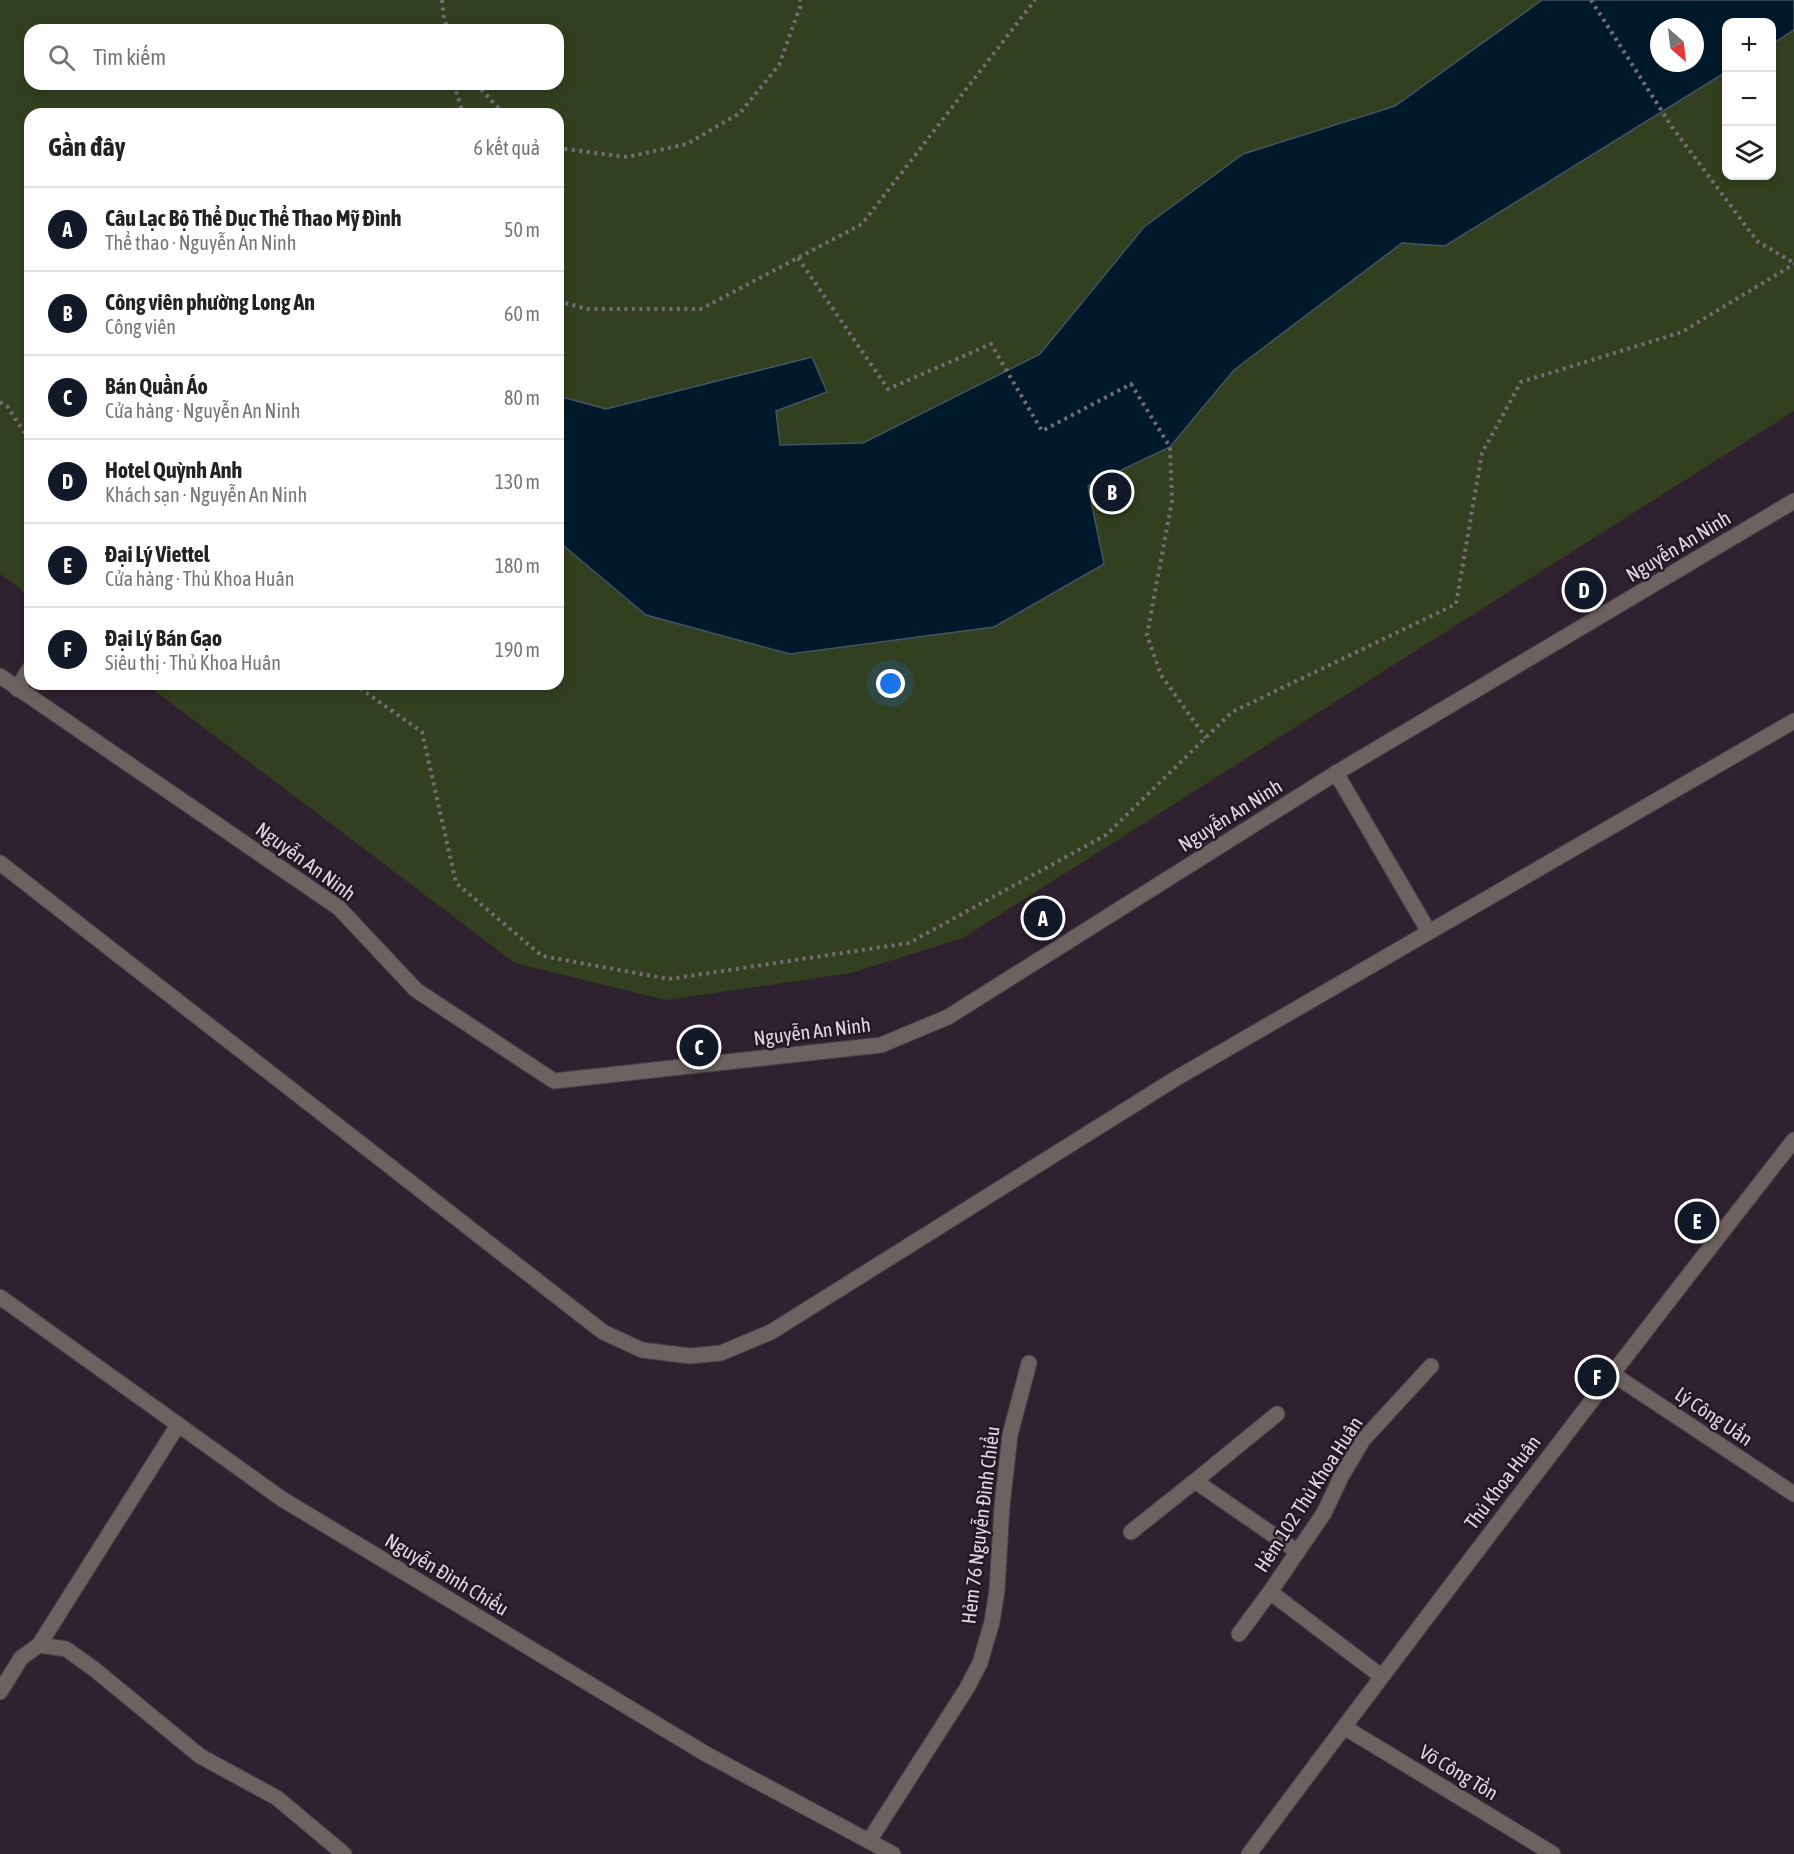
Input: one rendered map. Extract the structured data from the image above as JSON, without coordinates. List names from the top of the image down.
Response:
{
  "streets": {
    "street": [
      "Nguyễn An Ninh",
      "Lý Công Uẩn",
      "Thủ Khoa Huân",
      "Hẻm 102 Thủ Khoa Huân",
      "Hẻm 76 Nguyễn Đình Chiểu",
      "Nguyễn Đình Chiểu",
      "Võ Công Tồn"
    ]
  },
  "crossings": [
    ["Lý Công Uẩn", "Thủ Khoa Huân"],
    ["Thủ Khoa Huân", "Hẻm 102 Thủ Khoa Huân"],
    ["Thủ Khoa Huân", "Võ Công Tồn"],
    ["Hẻm 76 Nguyễn Đình Chiểu", "Nguyễn Đình Chiểu"]
  ],
  "north": "bottom right",
  "page": {
    "map_buttons": ["+", "−"],
    "search": "Tìm kiếm",
    "heading": ["Gần đây", "6 kết quả"],
    "list": [
      {
        "mark": "A",
        "name": "Câu Lạc Bộ Thể Dục Thể Thao Mỹ Đình",
        "note": "Thể thao · Nguyễn An Ninh",
        "value": "50 m"
      },
      {
        "mark": "B",
        "name": "Công viên phường Long An",
        "note": "Công viên",
        "value": "60 m"
      },
      {
        "mark": "C",
        "name": "Bán Quần Áo",
        "note": "Cửa hàng · Nguyễn An Ninh",
        "value": "80 m"
      },
      {
        "mark": "D",
        "name": "Hotel Quỳnh Anh",
        "note": "Khách sạn · Nguyễn An Ninh",
        "value": "130 m"
      },
      {
        "mark": "E",
        "name": "Đại Lý Viettel",
        "note": "Cửa hàng · Thủ Khoa Huân",
        "value": "180 m"
      },
      {
        "mark": "F",
        "name": "Đại Lý Bán Gạo",
        "note": "Siêu thị · Thủ Khoa Huân",
        "value": "190 m"
      }
    ],
    "pins": [
      "B",
      "D",
      "A",
      "C",
      "E",
      "F"
    ]
  }
}
